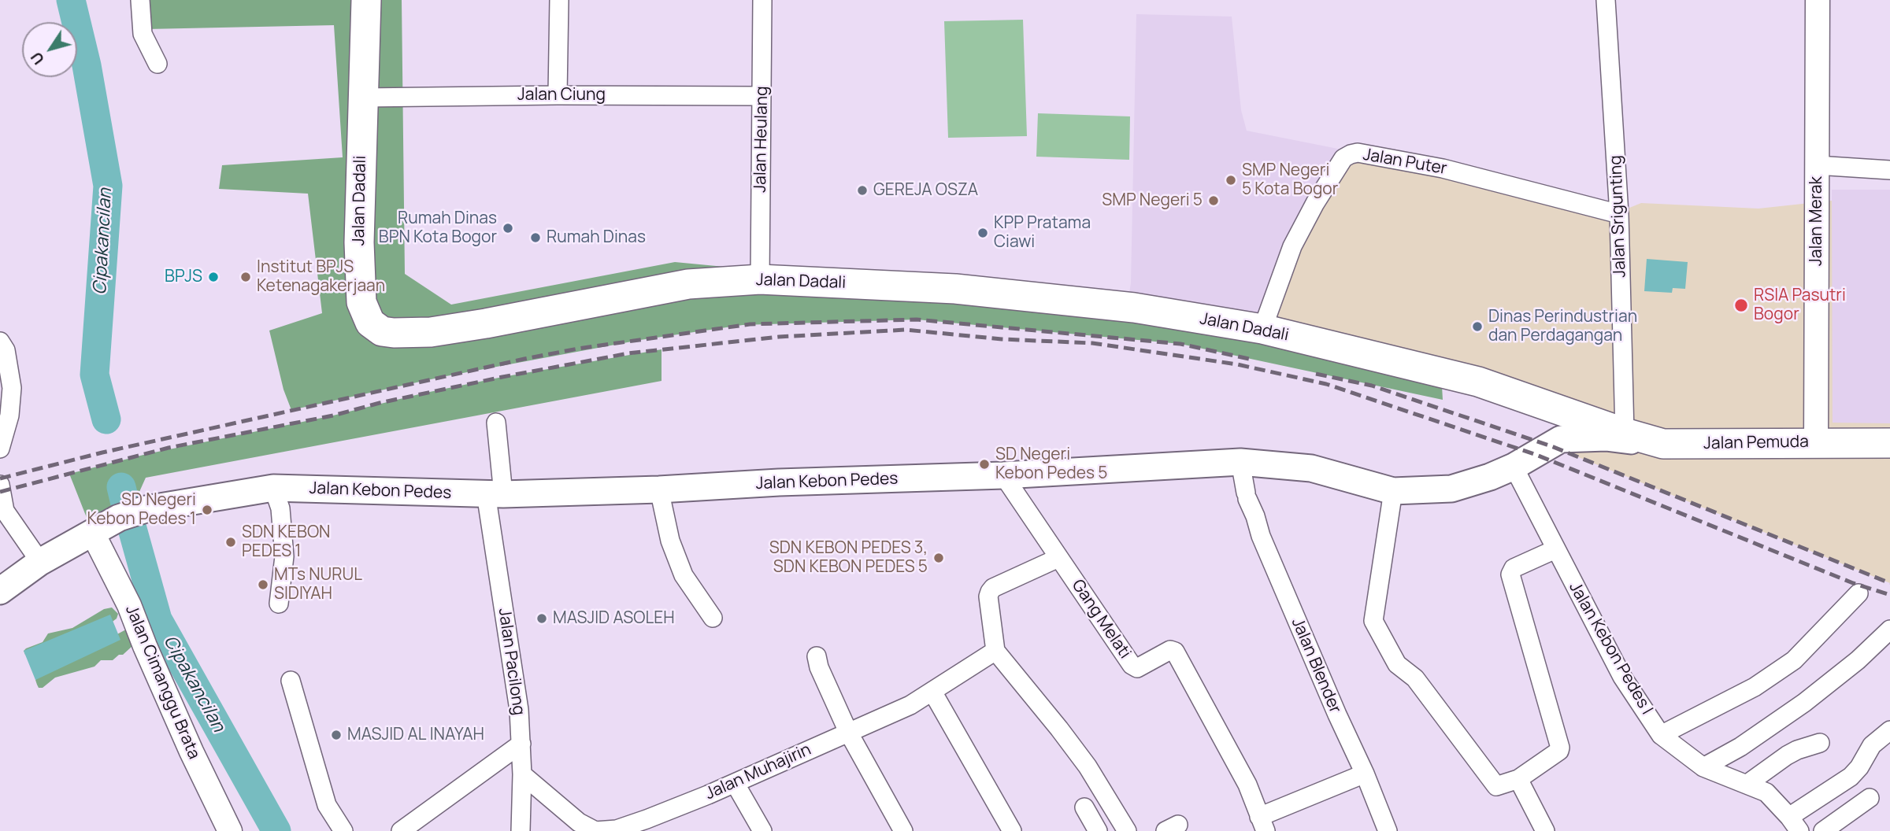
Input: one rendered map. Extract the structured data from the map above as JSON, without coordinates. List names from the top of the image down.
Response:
{
  "streets": {
    "main road": ["Jalan Dadali", "Jalan Pemuda", "Jalan Kebon Pedes"],
    "street": [
      "Jalan Ciung",
      "Jalan Heulang",
      "Jalan Puter",
      "Jalan Srigunting",
      "Jalan Merak",
      "Gang Melati",
      "Jalan Kebon Pedes I",
      "Jalan Pacilong",
      "Jalan Blender",
      "Jalan Cimanggu Brata",
      "Jalan Muhajirin"
    ]
  },
  "crossings": [
    ["Jalan Ciung", "Jalan Heulang"],
    ["Jalan Ciung", "Jalan Dadali"],
    ["Jalan Heulang", "Jalan Dadali"],
    ["Jalan Puter", "Jalan Dadali"],
    ["Jalan Puter", "Jalan Srigunting"],
    ["Jalan Dadali", "Jalan Srigunting"],
    ["Jalan Dadali", "Jalan Pemuda"],
    ["Jalan Srigunting", "Jalan Pemuda"],
    ["Jalan Merak", "Jalan Pemuda"],
    ["Jalan Pemuda", "Jalan Kebon Pedes"],
    ["Jalan Kebon Pedes", "Gang Melati"],
    ["Jalan Kebon Pedes", "Jalan Kebon Pedes I"],
    ["Jalan Kebon Pedes", "Jalan Pacilong"],
    ["Jalan Kebon Pedes", "Jalan Blender"],
    ["Jalan Kebon Pedes", "Jalan Cimanggu Brata"],
    ["Jalan Pacilong", "Jalan Muhajirin"]
  ],
  "water": ["Cipakancilan"],
  "places": [
    "SMP Negeri 5 Kota Bogor",
    "GEREJA OSZA",
    "SMP Negeri 5",
    "Rumah Dinas BPN Kota Bogor",
    "KPP Pratama Ciawi",
    "Rumah Dinas",
    "BPJS",
    "Institut BPJS Ketenagakerjaan",
    "RSIA Pasutri Bogor",
    "Dinas Perindustrian dan Perdagangan",
    "SD Negeri Kebon Pedes 5",
    "SD Negeri Kebon Pedes 1",
    "SDN KEBON PEDES 1",
    "SDN KEBON PEDES 3, SDN KEBON PEDES 5",
    "MTs NURUL SIDIYAH",
    "MASJID ASOLEH",
    "MASJID AL INAYAH"
  ],
  "north": "bottom left"
}
